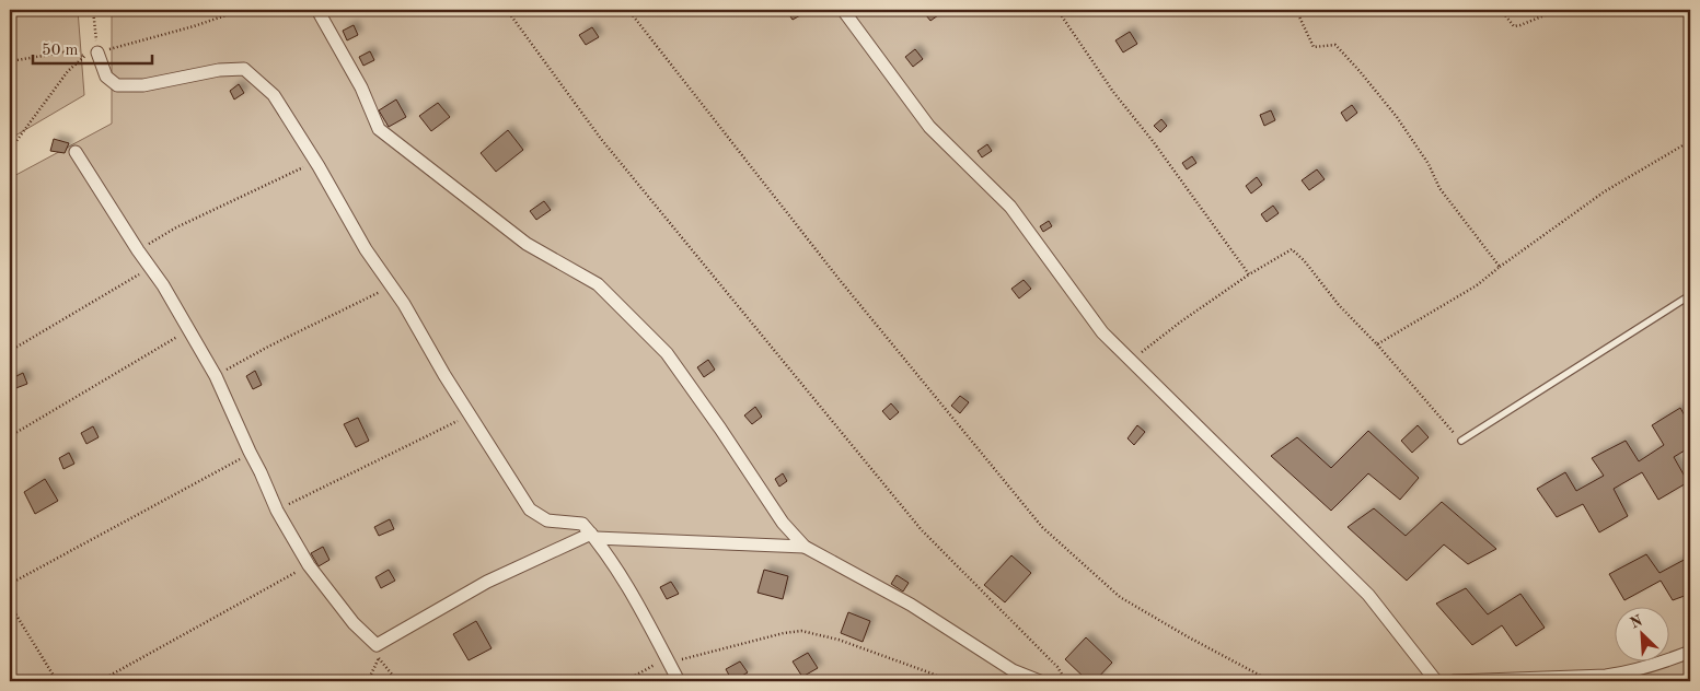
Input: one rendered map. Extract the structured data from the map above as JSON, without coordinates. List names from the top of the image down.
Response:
{
  "scale_bar": "50 m",
  "north": "top left"
}
